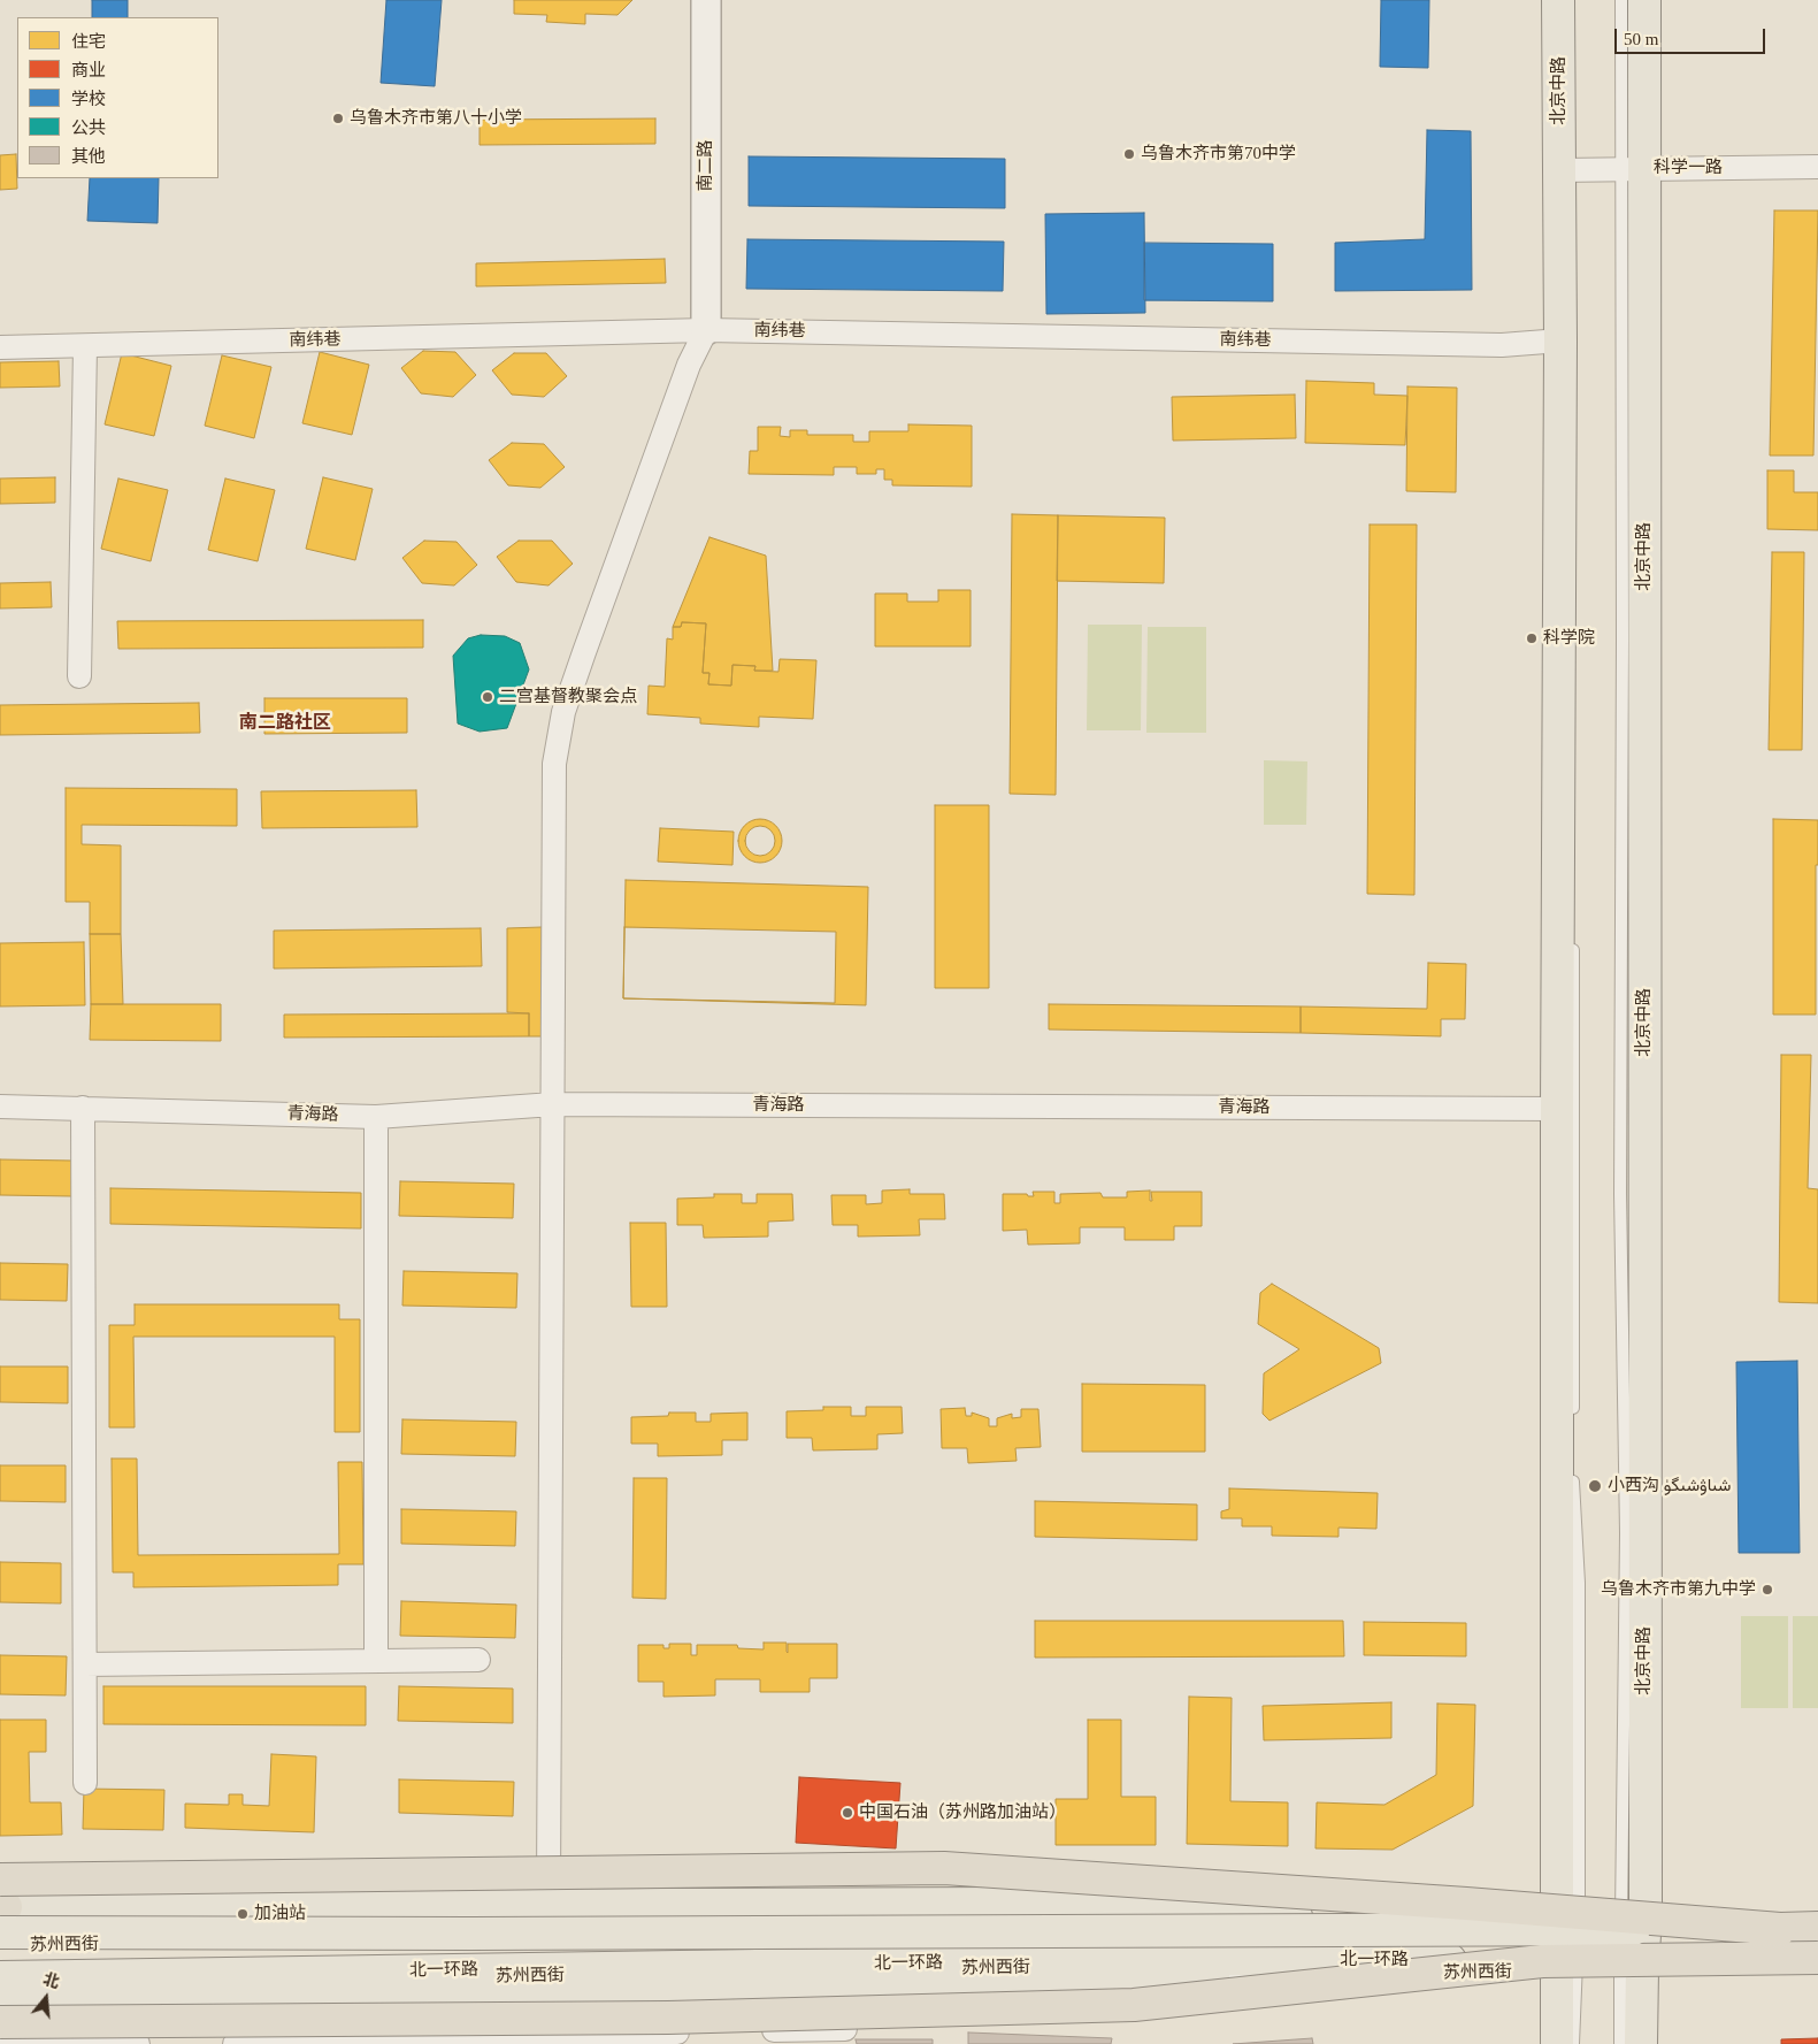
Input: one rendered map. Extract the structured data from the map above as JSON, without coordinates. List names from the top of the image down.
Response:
{
  "streets": {
    "highway": ["北一环路"],
    "main road": ["北京中路", "苏州西街"],
    "street": [
      "南二路",
      "科学一路",
      "南纬巷",
      "青海路"
    ]
  },
  "crossings": [
    ["北京中路", "科学一路"],
    ["北京中路", "南纬巷"],
    ["北京中路", "青海路"],
    ["北京中路", "苏州西街"],
    ["北京中路", "北一环路"],
    ["南二路", "南纬巷"],
    ["苏州西街", "北一环路"]
  ],
  "districts": ["南二路社区"],
  "places": [
    "乌鲁木齐市第八十小学",
    "乌鲁木齐市第70中学",
    "科学院",
    "二宫基督教聚会点",
    "小西沟 شىاۋشىگۈ",
    "乌鲁木齐市第九中学",
    "中国石油（苏州路加油站）",
    "加油站"
  ],
  "legend": [
    "住宅",
    "商业",
    "学校",
    "公共",
    "其他"
  ],
  "scale_bar": "50 m",
  "north": "top"
}
